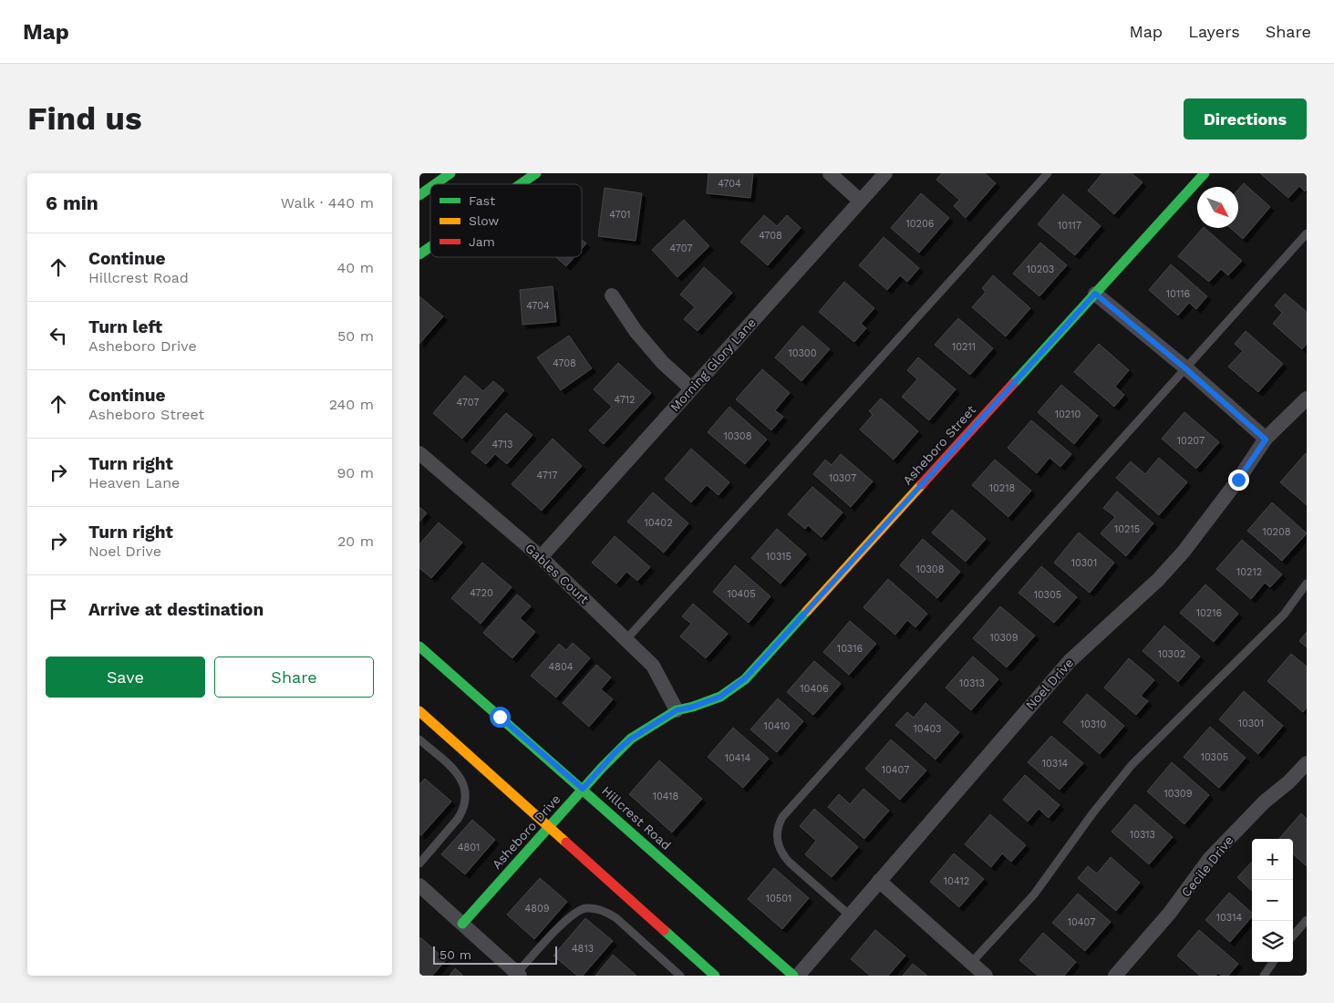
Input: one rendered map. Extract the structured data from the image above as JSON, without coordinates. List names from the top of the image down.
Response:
{
  "streets": {
    "main road": ["Asheboro Street", "Hillcrest Road", "Asheboro Drive"],
    "street": [
      "Morning Glory Lane",
      "Gables Court",
      "Noel Drive",
      "Cecile Drive"
    ]
  },
  "crossings": [
    ["Morning Glory Lane", "Gables Court"],
    ["Asheboro Street", "Gables Court"],
    ["Asheboro Street", "Asheboro Drive"],
    ["Gables Court", "Asheboro Drive"],
    ["Hillcrest Road", "Asheboro Drive"]
  ],
  "house_numbers": [
    "4704",
    "4701",
    "10206",
    "10117",
    "4708",
    "4707",
    "10203",
    "10116",
    "4704",
    "10211",
    "10300",
    "4708",
    "4712",
    "4707",
    "10210",
    "10308",
    "10207",
    "4713",
    "4717",
    "10307",
    "10218",
    "10402",
    "10215",
    "10208",
    "10315",
    "10301",
    "10308",
    "10212",
    "4720",
    "10405",
    "10305",
    "10216",
    "10309",
    "10316",
    "10302",
    "4804",
    "10313",
    "10406",
    "10301",
    "10310",
    "10410",
    "10403",
    "10305",
    "10414",
    "10314",
    "10407",
    "10309",
    "10418",
    "10313",
    "4801",
    "10412",
    "10501",
    "4809",
    "10314",
    "10407",
    "4813"
  ],
  "legend": ["Fast", "Slow", "Jam"],
  "scale_bar": "50 m",
  "north": "bottom right",
  "page": {
    "header": "Map",
    "nav": ["Map", "Layers", "Share"],
    "buttons": [
      "Directions",
      ["Save", "Share"]
    ],
    "title": "Find us",
    "heading": ["6 min", "Walk · 440 m"],
    "list": [
      ["Continue", "Hillcrest Road", "40 m"],
      ["Turn left", "Asheboro Drive", "50 m"],
      ["Continue", "Asheboro Street", "240 m"],
      ["Turn right", "Heaven Lane", "90 m"],
      ["Turn right", "Noel Drive", "20 m"],
      "Arrive at destination"
    ],
    "map_buttons": ["+", "−"],
    "scale": "50 m"
  }
}
